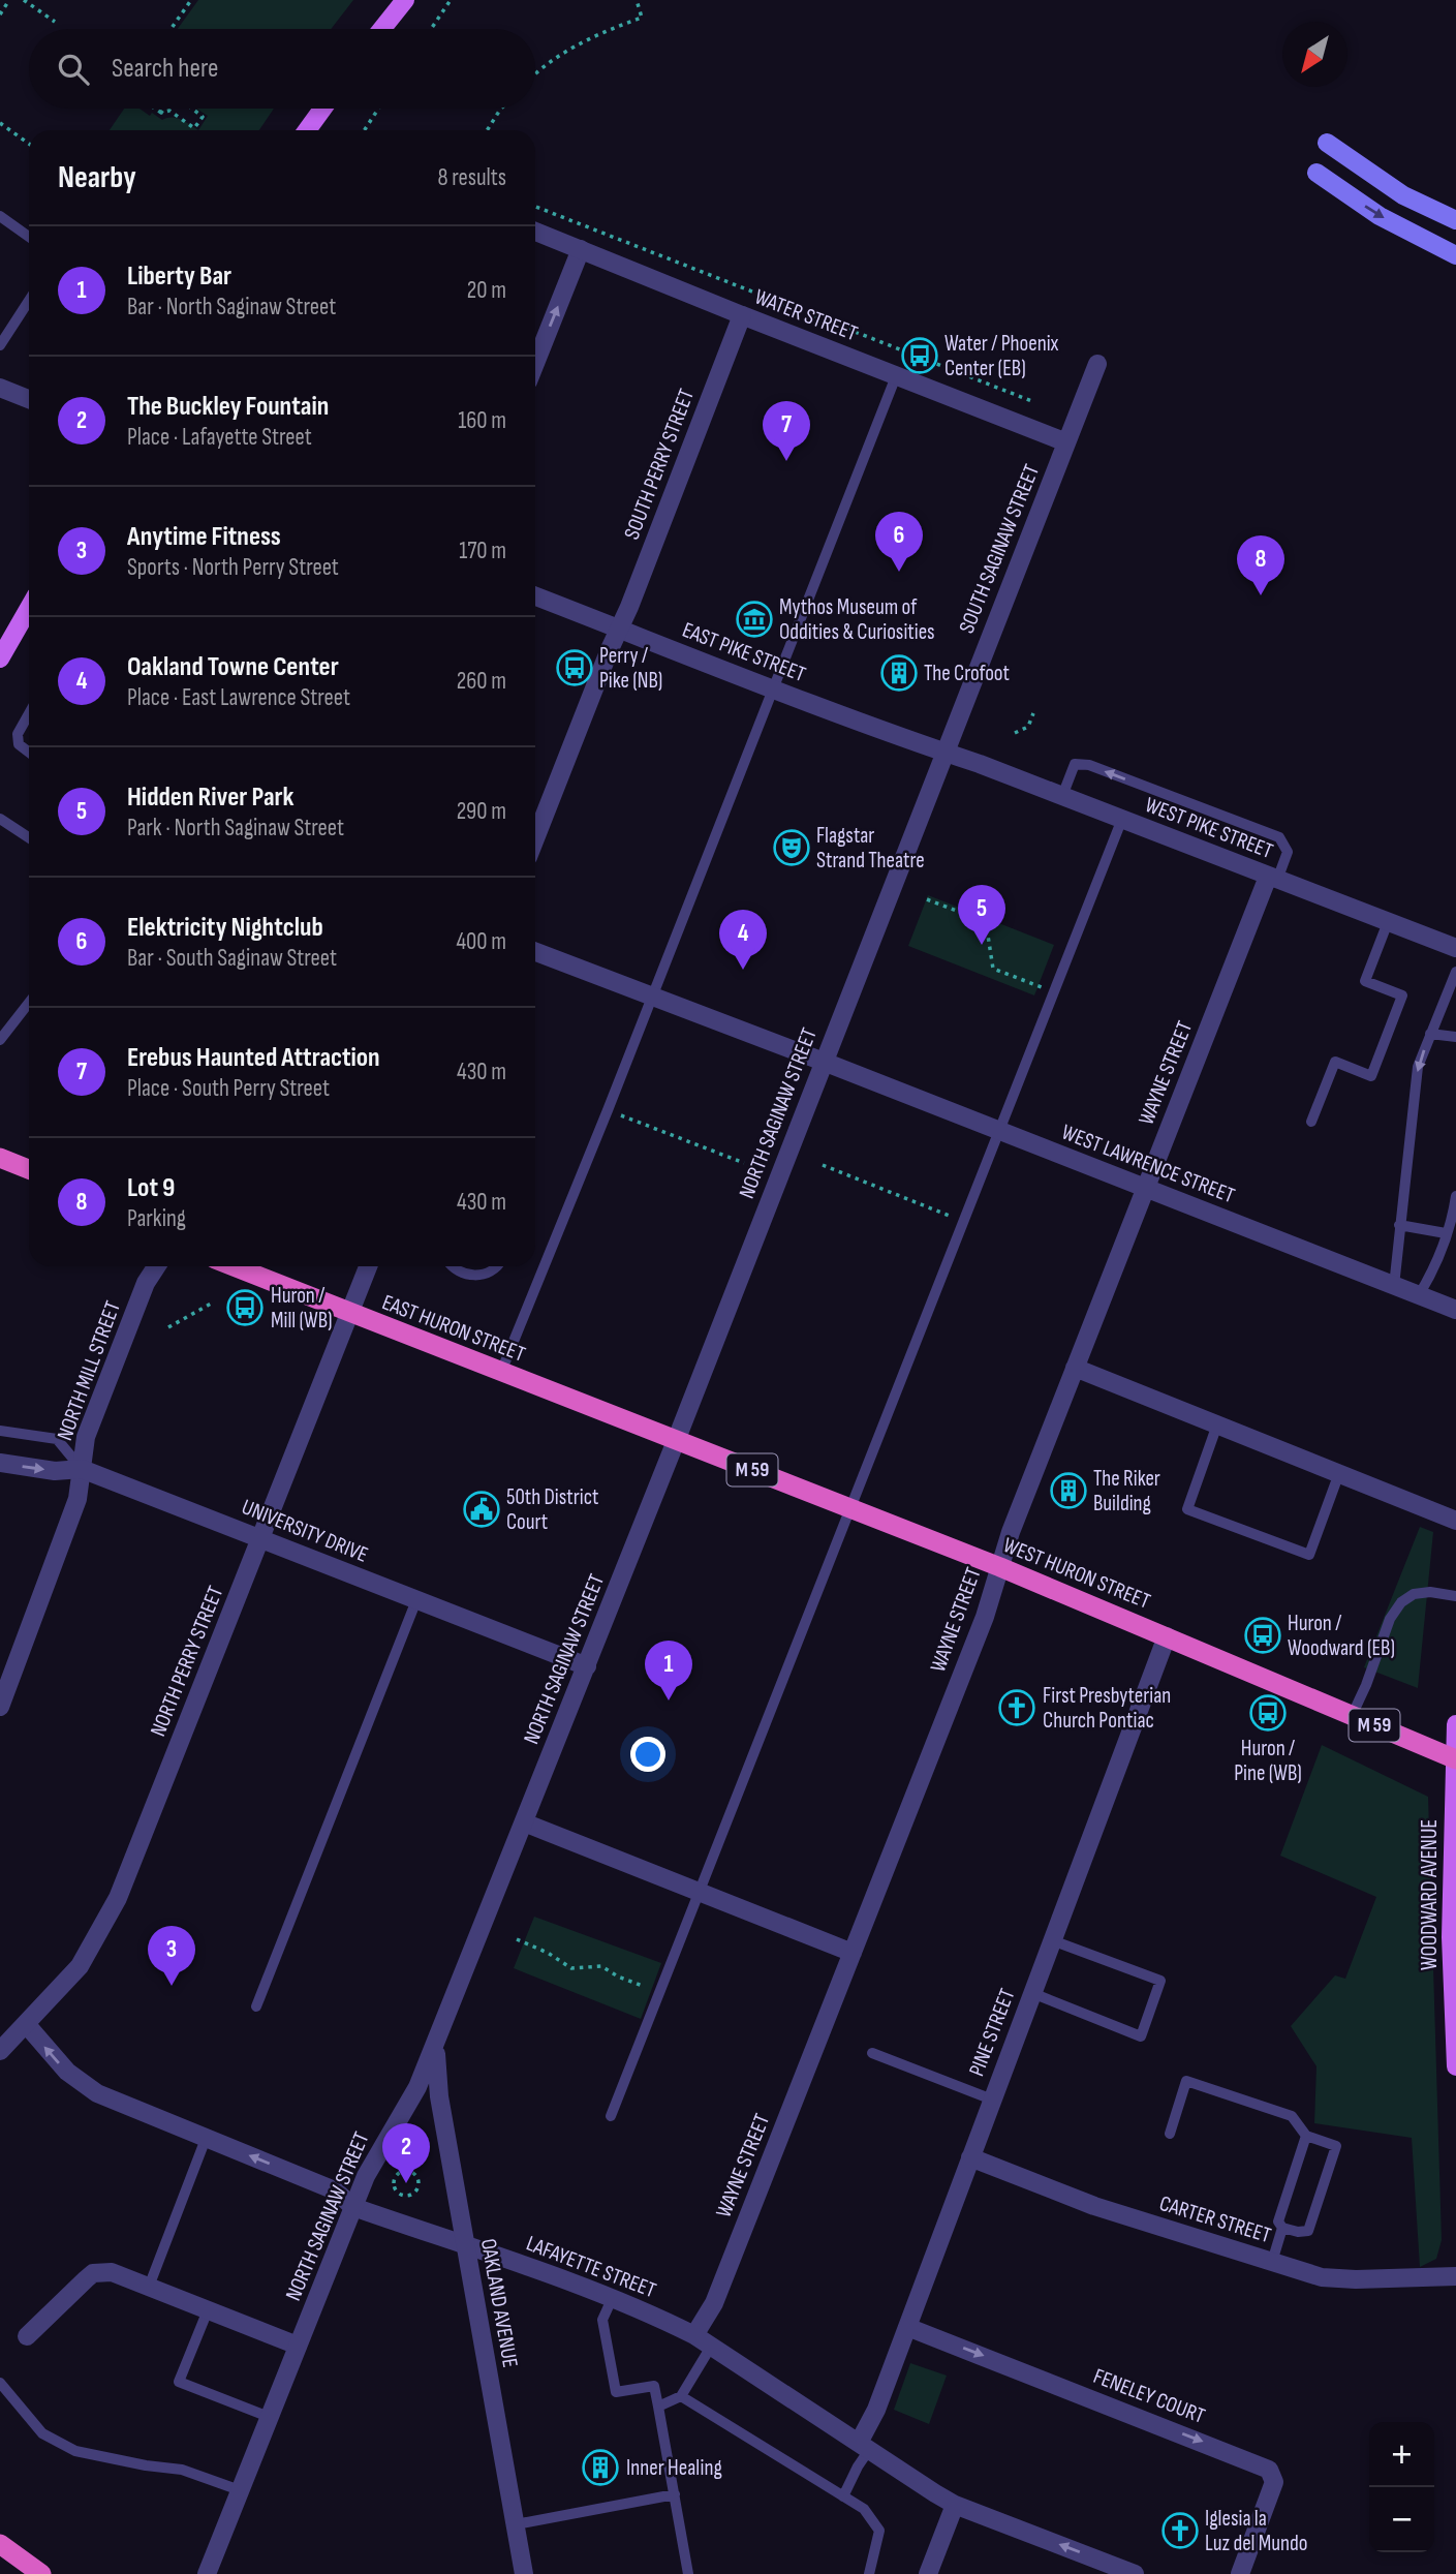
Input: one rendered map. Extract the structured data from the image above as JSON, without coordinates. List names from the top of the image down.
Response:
{
  "streets": {
    "highway": ["EAST HURON STREET", "M 59", "WEST HURON STREET"],
    "main road": ["WOODWARD AVENUE"],
    "street": [
      "WATER STREET",
      "SOUTH PERRY STREET",
      "SOUTH SAGINAW STREET",
      "EAST PIKE STREET",
      "WEST PIKE STREET",
      "WAYNE STREET",
      "NORTH SAGINAW STREET",
      "WEST LAWRENCE STREET",
      "NORTH MILL STREET",
      "UNIVERSITY DRIVE",
      "NORTH PERRY STREET",
      "PINE STREET",
      "CARTER STREET",
      "LAFAYETTE STREET",
      "OAKLAND AVENUE",
      "FENELEY COURT"
    ]
  },
  "crossings": [
    ["WATER STREET", "SOUTH PERRY STREET"],
    ["WATER STREET", "SOUTH SAGINAW STREET"],
    ["SOUTH PERRY STREET", "EAST PIKE STREET"],
    ["SOUTH SAGINAW STREET", "EAST PIKE STREET"],
    ["SOUTH SAGINAW STREET", "WEST PIKE STREET"],
    ["SOUTH SAGINAW STREET", "NORTH SAGINAW STREET"],
    ["EAST PIKE STREET", "WEST PIKE STREET"],
    ["EAST PIKE STREET", "NORTH SAGINAW STREET"],
    ["WEST PIKE STREET", "WAYNE STREET"],
    ["WEST PIKE STREET", "NORTH SAGINAW STREET"],
    ["WAYNE STREET", "WEST LAWRENCE STREET"],
    ["WAYNE STREET", "WEST HURON STREET"],
    ["WAYNE STREET", "LAFAYETTE STREET"],
    ["NORTH SAGINAW STREET", "WEST LAWRENCE STREET"],
    ["NORTH SAGINAW STREET", "EAST HURON STREET"],
    ["NORTH SAGINAW STREET", "UNIVERSITY DRIVE"],
    ["NORTH SAGINAW STREET", "WEST HURON STREET"],
    ["NORTH SAGINAW STREET", "LAFAYETTE STREET"],
    ["NORTH SAGINAW STREET", "OAKLAND AVENUE"],
    ["EAST HURON STREET", "WEST HURON STREET"],
    ["EAST HURON STREET", "NORTH PERRY STREET"],
    ["NORTH MILL STREET", "UNIVERSITY DRIVE"],
    ["UNIVERSITY DRIVE", "NORTH PERRY STREET"],
    ["WEST HURON STREET", "WOODWARD AVENUE"],
    ["WEST HURON STREET", "PINE STREET"],
    ["NORTH PERRY STREET", "LAFAYETTE STREET"],
    ["PINE STREET", "CARTER STREET"],
    ["PINE STREET", "LAFAYETTE STREET"],
    ["PINE STREET", "FENELEY COURT"],
    ["LAFAYETTE STREET", "OAKLAND AVENUE"]
  ],
  "one_way": ["LAFAYETTE STREET", "FENELEY COURT"],
  "places": {
    "bus stop": [
      "Water / Phoenix Center (EB)",
      "Perry / Pike (NB)",
      "Huron / Mill (WB)",
      "Huron / Woodward (EB)",
      "Huron / Pine (WB)"
    ],
    "museum": ["Mythos Museum of Oddities & Curiosities"],
    "building": ["The Crofoot", "The Riker Building", "Inner Healing"],
    "theatre": ["Flagstar Strand Theatre"],
    "public building": ["50th District Court"],
    "church": ["First Presbyterian Church Pontiac", "Iglesia la Luz del Mundo"]
  },
  "north": "bottom left",
  "page": {
    "search": "Search here",
    "heading": ["Nearby", "8 results"],
    "list": [
      {
        "mark": "1",
        "name": "Liberty Bar",
        "note": "Bar · North Saginaw Street",
        "value": "20 m"
      },
      {
        "mark": "2",
        "name": "The Buckley Fountain",
        "note": "Place · Lafayette Street",
        "value": "160 m"
      },
      {
        "mark": "3",
        "name": "Anytime Fitness",
        "note": "Sports · North Perry Street",
        "value": "170 m"
      },
      {
        "mark": "4",
        "name": "Oakland Towne Center",
        "note": "Place · East Lawrence Street",
        "value": "260 m"
      },
      {
        "mark": "5",
        "name": "Hidden River Park",
        "note": "Park · North Saginaw Street",
        "value": "290 m"
      },
      {
        "mark": "6",
        "name": "Elektricity Nightclub",
        "note": "Bar · South Saginaw Street",
        "value": "400 m"
      },
      {
        "mark": "7",
        "name": "Erebus Haunted Attraction",
        "note": "Place · South Perry Street",
        "value": "430 m"
      },
      {
        "mark": "8",
        "name": "Lot 9",
        "note": "Parking",
        "value": "430 m"
      }
    ],
    "pins": [
      "7",
      "6",
      "8",
      "5",
      "4",
      "1",
      "3",
      "2"
    ],
    "map_buttons": ["+", "−"]
  }
}
